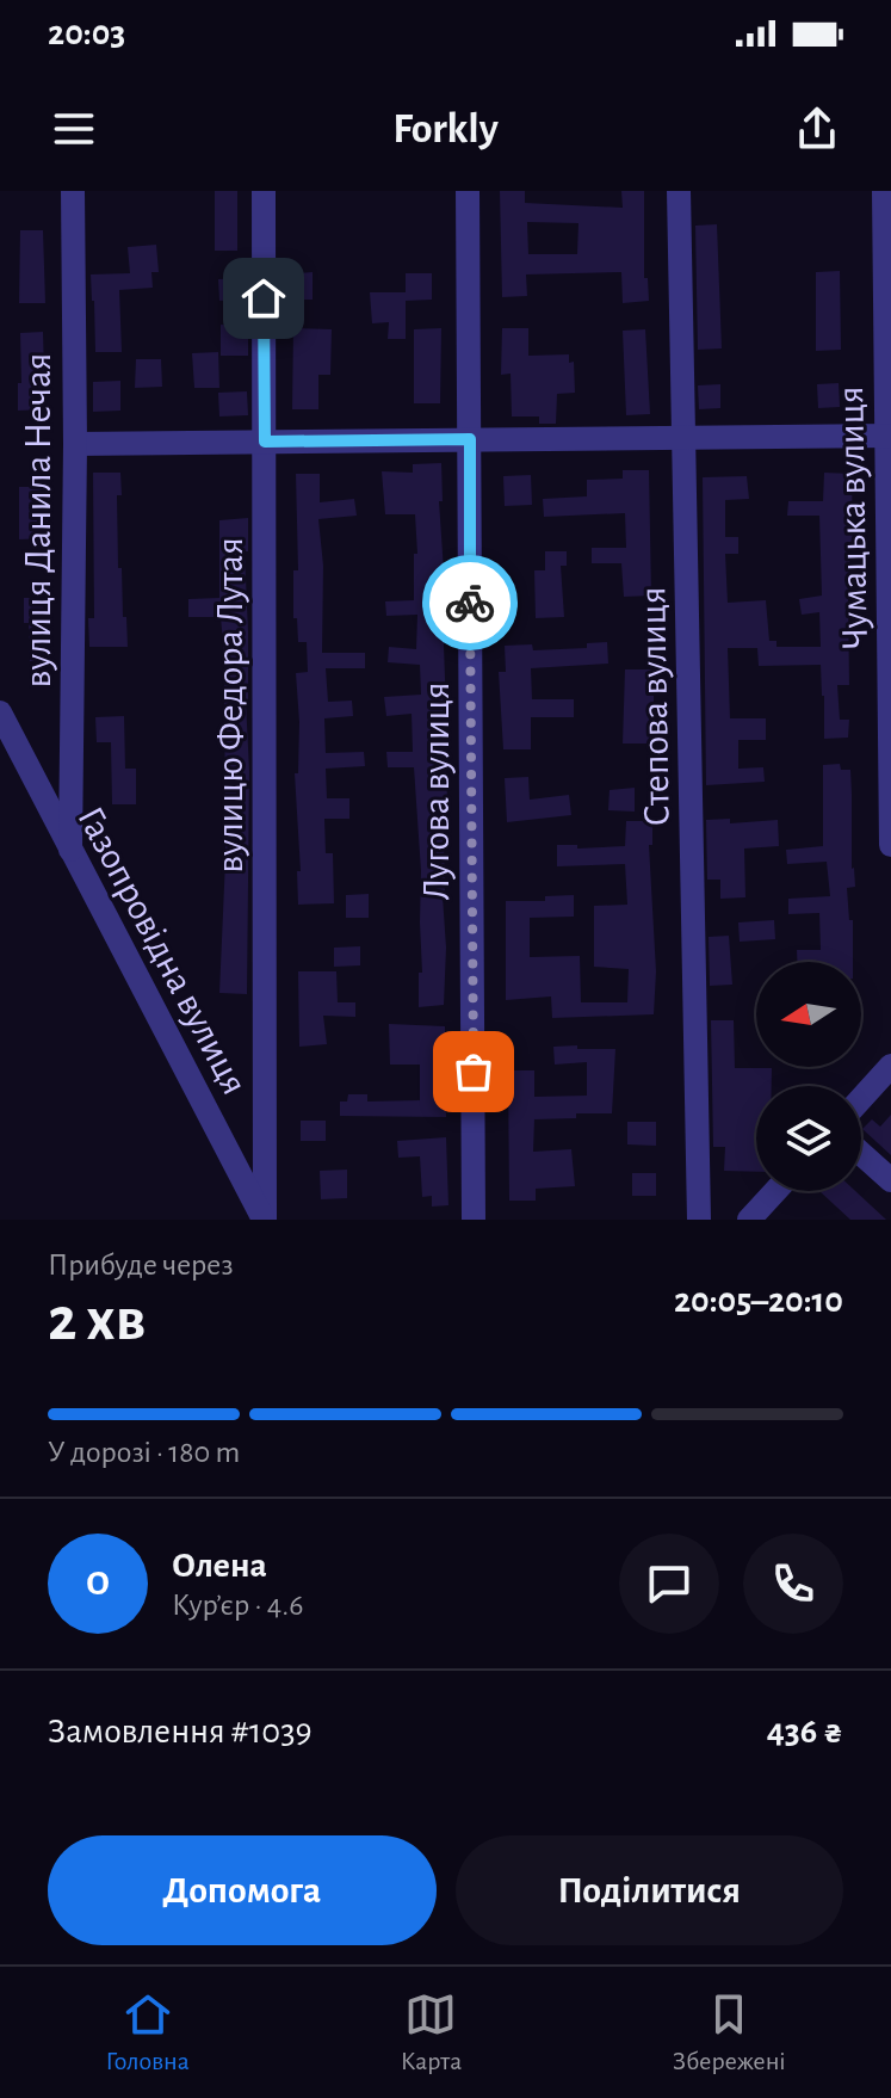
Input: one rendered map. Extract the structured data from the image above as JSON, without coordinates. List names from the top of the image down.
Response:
{
  "streets": {
    "street": [
      "Чумацька вулиця",
      "вулиця Данила Нечая",
      "вулицю Федора Лутая",
      "Степова вулиця",
      "Лугова вулиця",
      "Газопровідна вулиця"
    ]
  },
  "crossings": [
    ["вулиця Данила Нечая", "Газопровідна вулиця"],
    ["вулицю Федора Лутая", "Газопровідна вулиця"]
  ],
  "north": "left",
  "page": {
    "status": "20:03",
    "header": "Forkly",
    "heading": ["2 хв", "Прибуде через", "20:05–20:10"],
    "panel": [
      "Олена",
      "Кур’єр · 4.6",
      "Замовлення #1039",
      "436 ₴"
    ],
    "bar": "У дорозі · 180 m",
    "round": "О",
    "buttons": ["Допомога", "Поділитися"],
    "tabs": ["Головна", "Карта", "Збережені"]
  }
}
